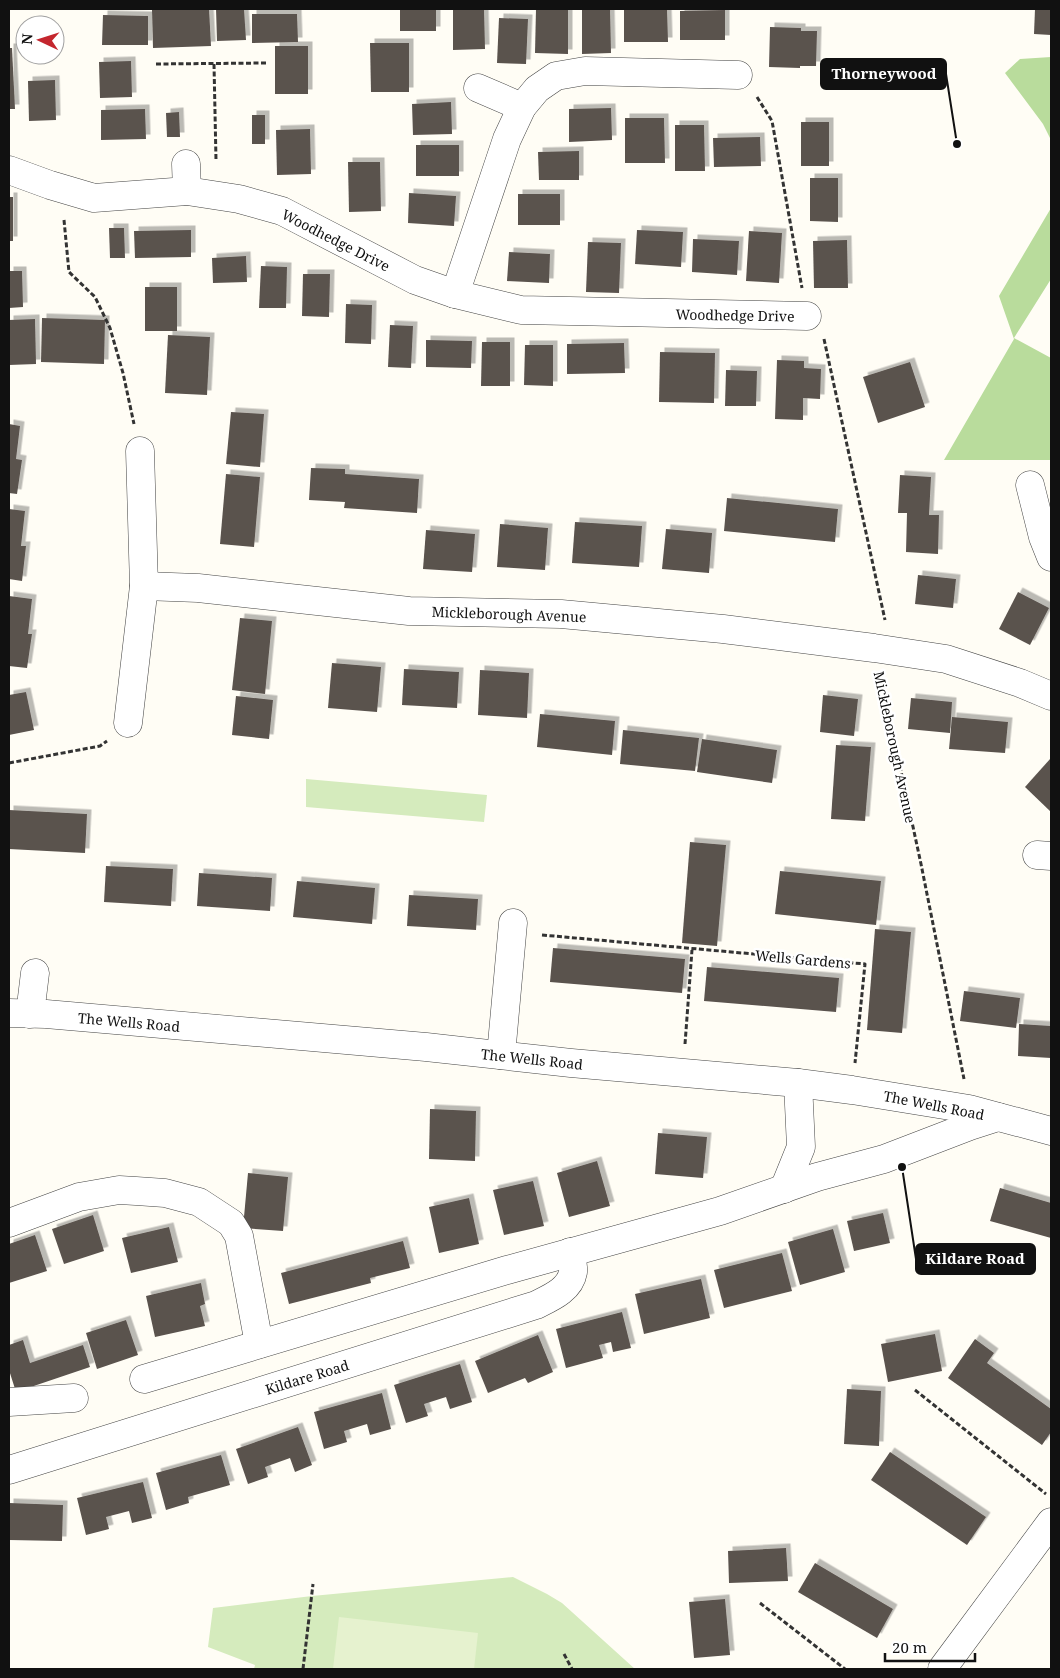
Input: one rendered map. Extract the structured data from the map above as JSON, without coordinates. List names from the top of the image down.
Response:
{
  "streets": {
    "street": [
      "Woodhedge Drive",
      "Mickleborough Avenue",
      "The Wells Road",
      "Kildare Road"
    ],
    "path": ["Wells Gardens"]
  },
  "crossings": [
    ["Woodhedge Drive", "Mickleborough Avenue"],
    ["Mickleborough Avenue", "The Wells Road"]
  ],
  "places": ["Thorneywood", "Kildare Road"],
  "scale_bar": "20 m",
  "north": "left"
}
